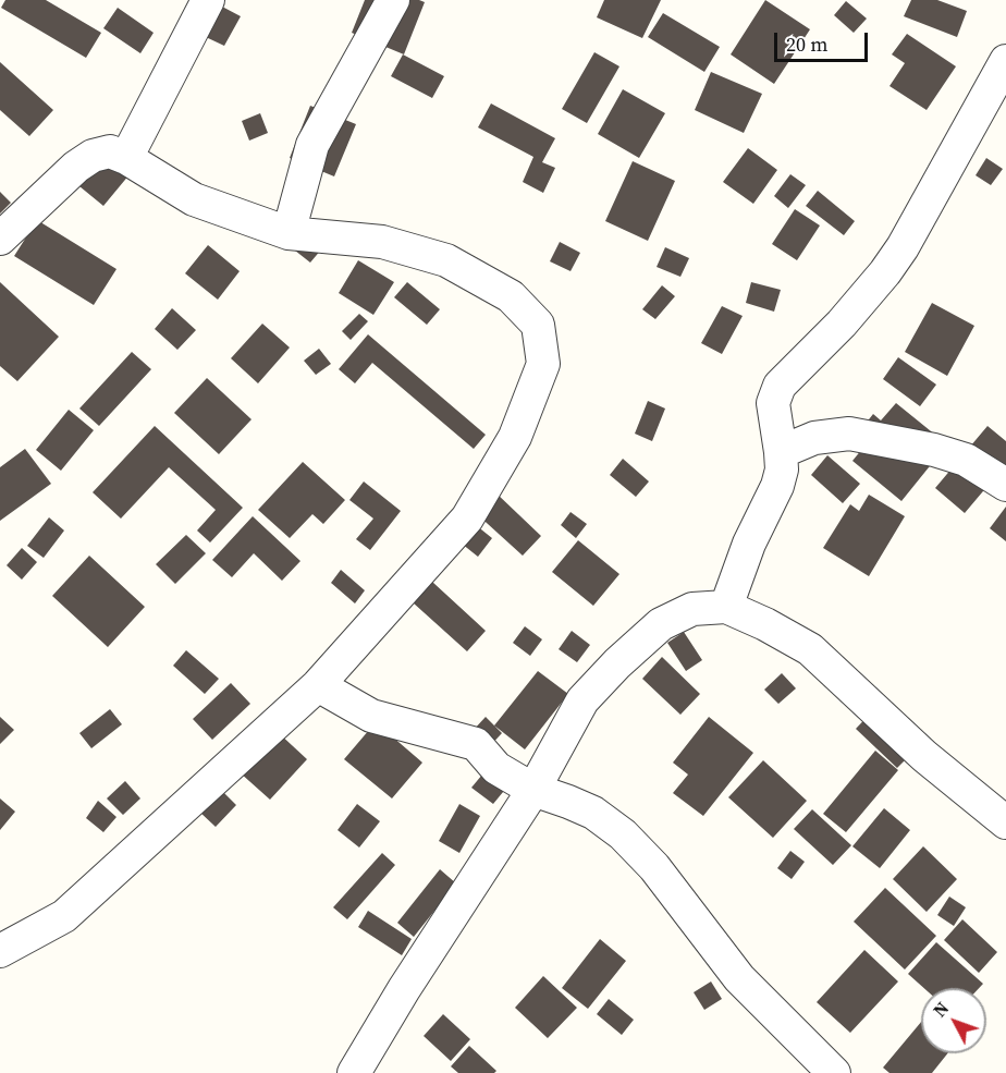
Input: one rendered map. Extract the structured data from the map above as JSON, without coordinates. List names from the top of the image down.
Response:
{
  "scale_bar": "20 m",
  "north": "top left"
}
